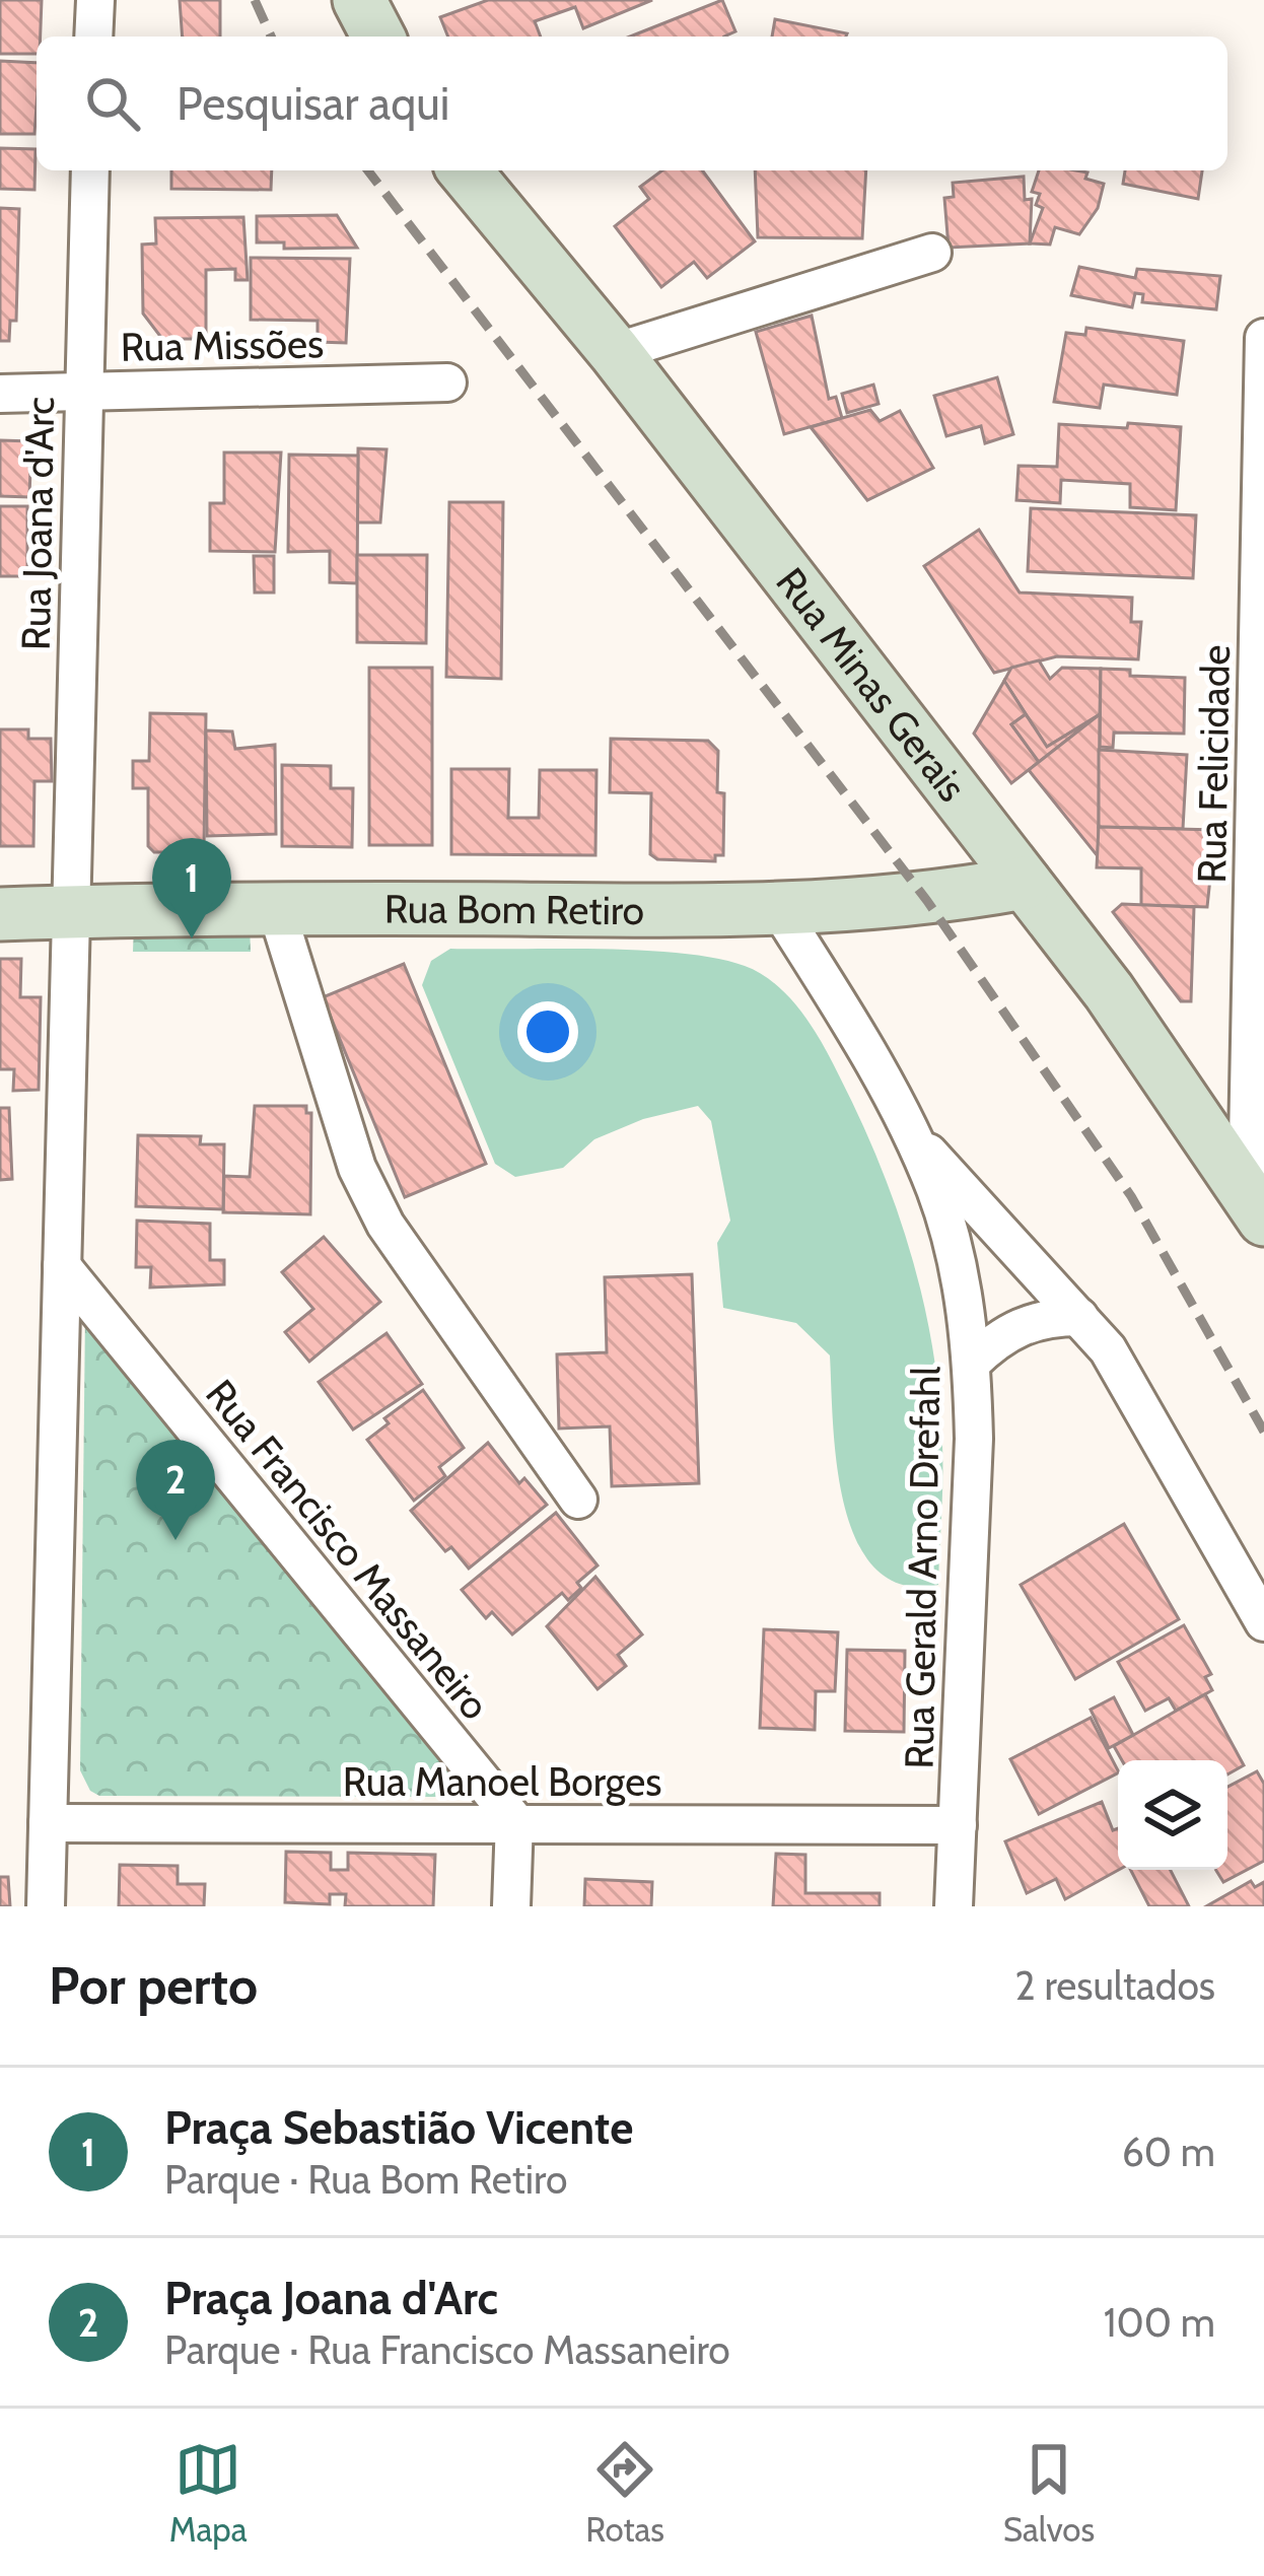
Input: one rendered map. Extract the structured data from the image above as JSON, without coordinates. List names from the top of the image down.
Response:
{
  "streets": {
    "main road": ["Rua Minas Gerais", "Rua Bom Retiro"],
    "street": [
      "Rua Missões",
      "Rua Joana d'Arc",
      "Rua Felicidade",
      "Rua Francisco Massaneiro",
      "Rua Gerald Arno Drefahl",
      "Rua Manoel Borges"
    ]
  },
  "crossings": [
    ["Rua Missões", "Rua Joana d'Arc"],
    ["Rua Joana d'Arc", "Rua Bom Retiro"],
    ["Rua Joana d'Arc", "Rua Francisco Massaneiro"],
    ["Rua Joana d'Arc", "Rua Manoel Borges"],
    ["Rua Minas Gerais", "Rua Felicidade"],
    ["Rua Minas Gerais", "Rua Bom Retiro"],
    ["Rua Bom Retiro", "Rua Gerald Arno Drefahl"],
    ["Rua Francisco Massaneiro", "Rua Manoel Borges"],
    ["Rua Gerald Arno Drefahl", "Rua Manoel Borges"]
  ],
  "page": {
    "search": "Pesquisar aqui",
    "pins": ["1", "2"],
    "heading": ["Por perto", "2 resultados"],
    "list": [
      {
        "mark": "1",
        "name": "Praça Sebastião Vicente",
        "note": "Parque · Rua Bom Retiro",
        "value": "60 m"
      },
      {
        "mark": "2",
        "name": "Praça Joana d'Arc",
        "note": "Parque · Rua Francisco Massaneiro",
        "value": "100 m"
      }
    ],
    "nav": ["Mapa", "Rotas", "Salvos"]
  }
}
